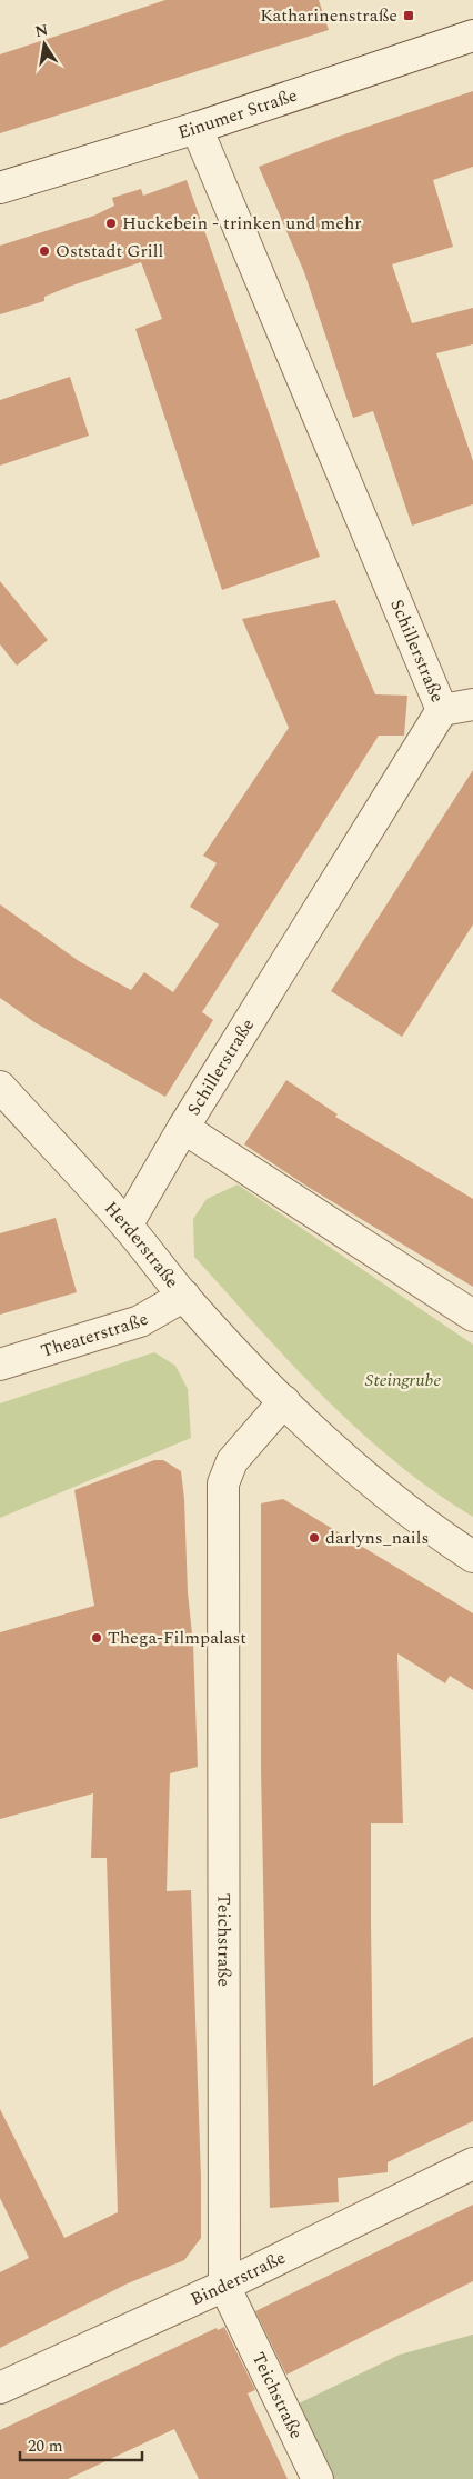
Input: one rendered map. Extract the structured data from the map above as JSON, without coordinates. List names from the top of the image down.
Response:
{
  "streets": {
    "street": [
      "Einumer Straße",
      "Schillerstraße",
      "Herderstraße",
      "Theaterstraße",
      "Teichstraße",
      "Binderstraße"
    ]
  },
  "crossings": [
    ["Einumer Straße", "Schillerstraße"],
    ["Schillerstraße", "Herderstraße"],
    ["Herderstraße", "Theaterstraße"],
    ["Herderstraße", "Teichstraße"],
    ["Teichstraße", "Binderstraße"]
  ],
  "parks": ["Steingrube"],
  "places": {
    "transit": ["Katharinenstraße"],
    "other": [
      "Huckebein - trinken und mehr",
      "Oststadt Grill",
      "darlyns_nails",
      "Thega-Filmpalast"
    ]
  },
  "scale_bar": "20 m",
  "north": "top"
}
